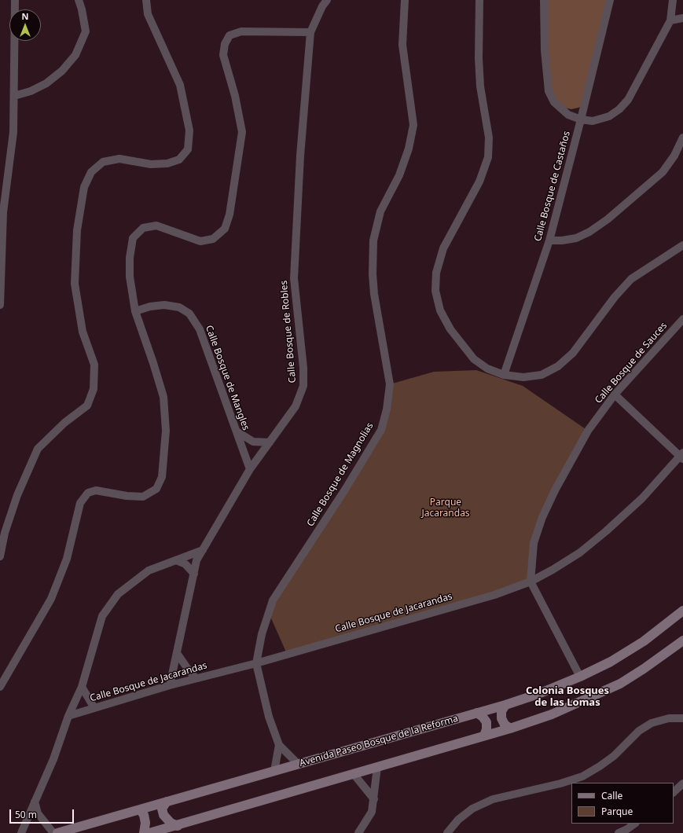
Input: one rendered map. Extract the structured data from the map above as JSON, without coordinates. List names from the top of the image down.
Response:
{
  "streets": {
    "main road": ["Avenida Paseo Bosque de la Reforma"],
    "street": [
      "Calle Bosque de Castaños",
      "Calle Bosque de Robles",
      "Calle Bosque de Sauces",
      "Calle Bosque de Mangles",
      "Calle Bosque de Magnolias",
      "Calle Bosque de Jacarandas"
    ]
  },
  "crossings": [
    ["Calle Bosque de Robles", "Calle Bosque de Mangles"],
    ["Calle Bosque de Robles", "Calle Bosque de Jacarandas"],
    ["Calle Bosque de Sauces", "Calle Bosque de Jacarandas"],
    ["Calle Bosque de Magnolias", "Calle Bosque de Jacarandas"],
    ["Calle Bosque de Magnolias", "Avenida Paseo Bosque de la Reforma"]
  ],
  "districts": ["Colonia Bosques de las Lomas"],
  "parks": ["Parque Jacarandas"],
  "legend": ["Calle", "Parque"],
  "scale_bar": "50 m",
  "north": "top"
}
